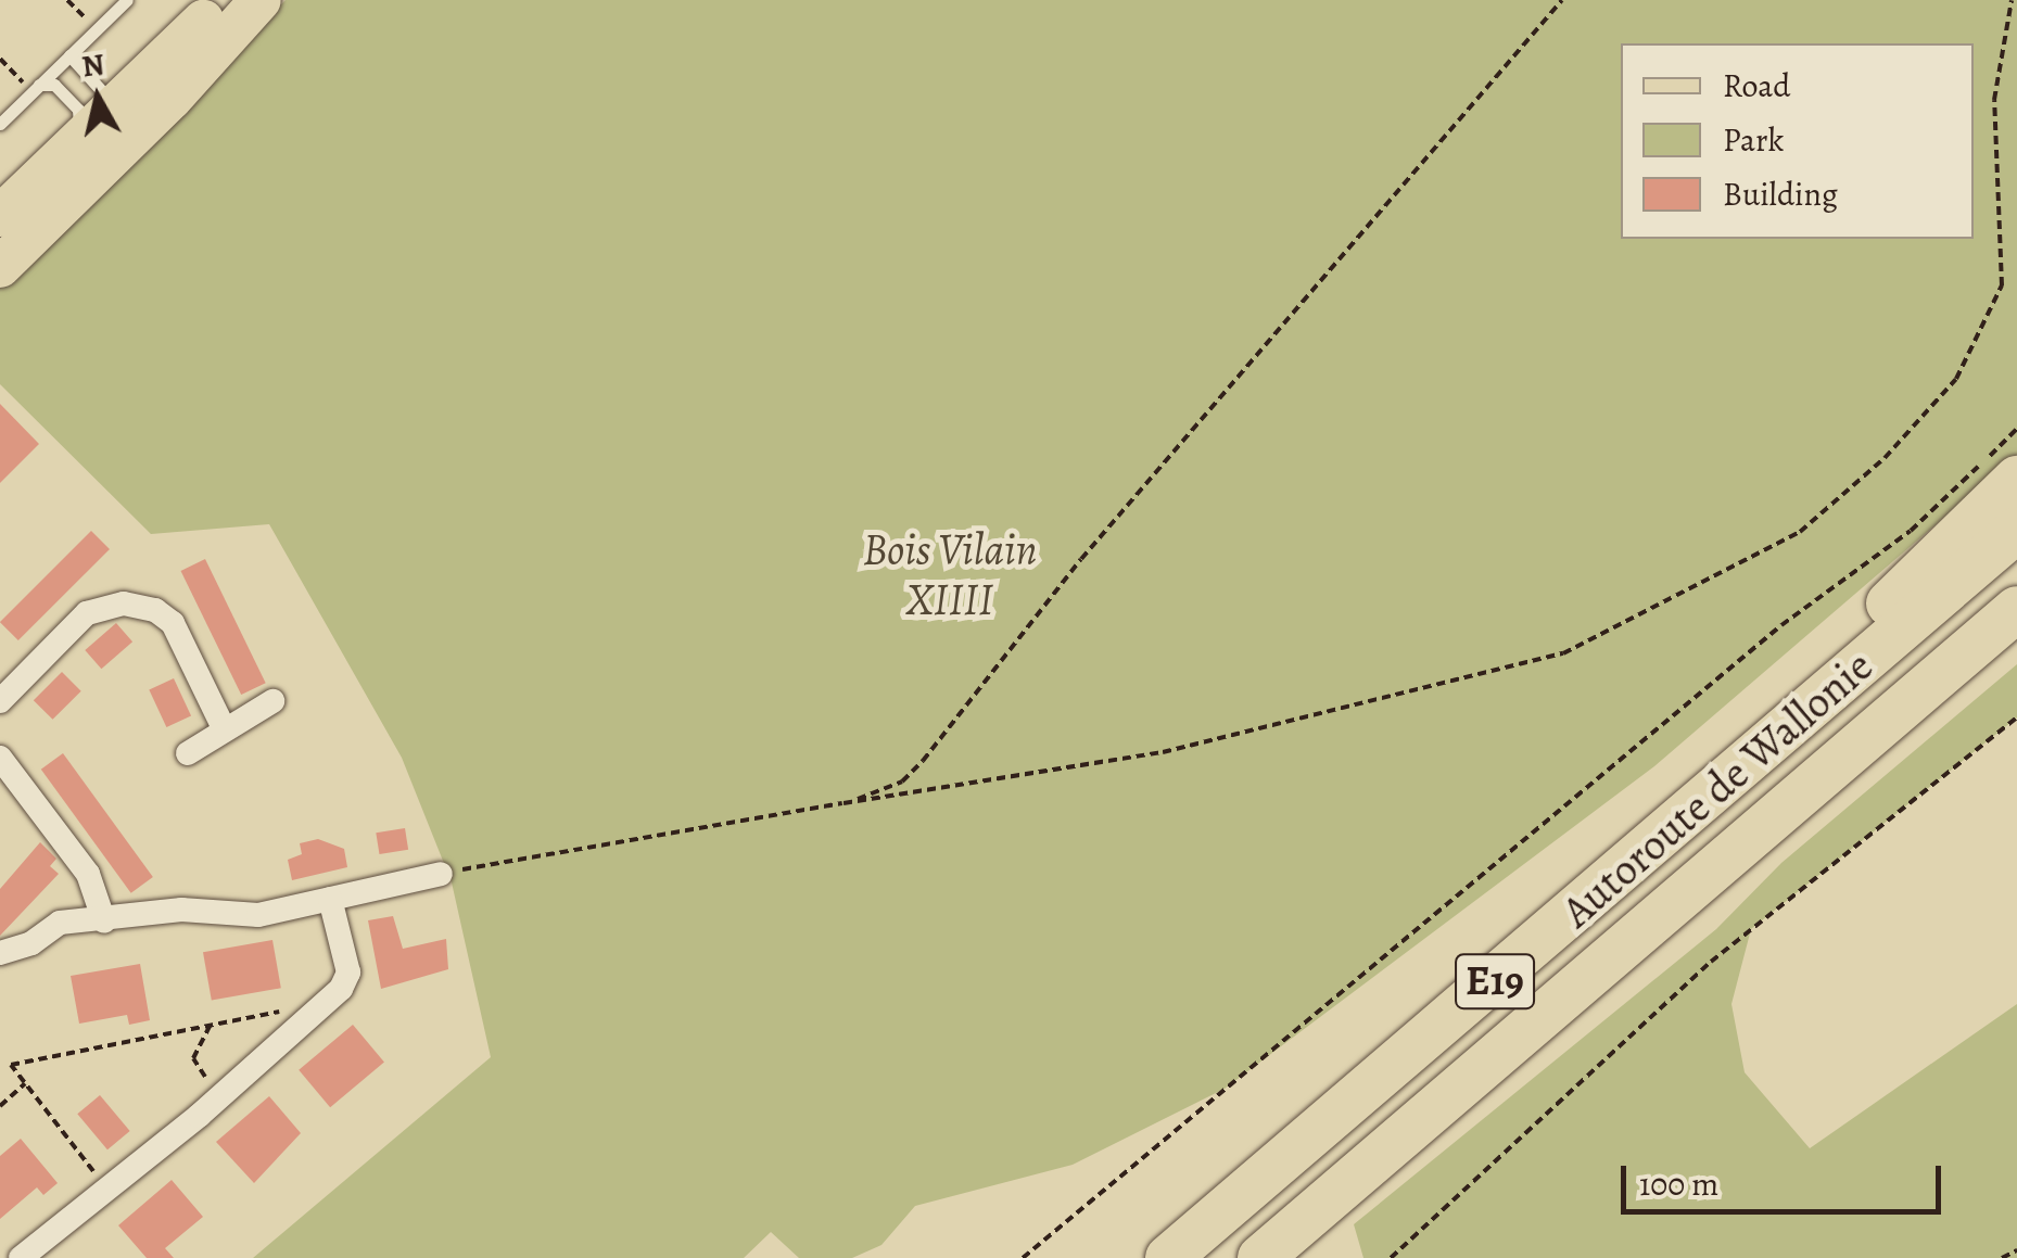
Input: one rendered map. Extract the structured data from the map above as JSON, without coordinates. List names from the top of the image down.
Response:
{
  "streets": {
    "highway": ["Autoroute de Wallonie", "E19"]
  },
  "parks": ["Bois Vilain XIIII"],
  "legend": ["Road", "Park", "Building"],
  "scale_bar": "100 m",
  "north": "top"
}
